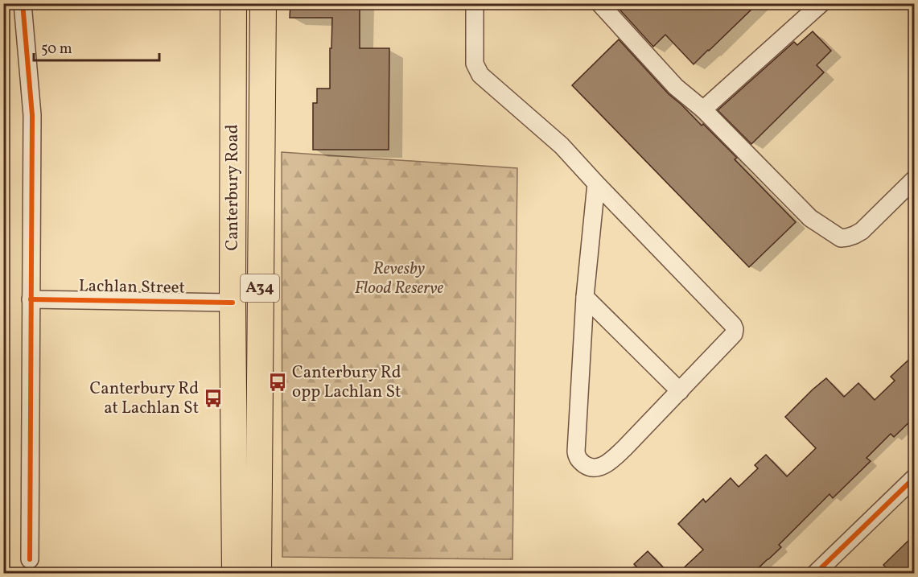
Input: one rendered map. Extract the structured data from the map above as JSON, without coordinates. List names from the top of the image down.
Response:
{
  "streets": {
    "highway": ["Canterbury Road", "A34"],
    "street": ["Lachlan Street"]
  },
  "crossings": [
    ["Canterbury Road", "Lachlan Street"]
  ],
  "parks": ["Revesby Flood Reserve"],
  "places": {
    "bus stop": ["Canterbury Rd opp Lachlan St", "Canterbury Rd at Lachlan St"]
  },
  "scale_bar": "50 m"
}
